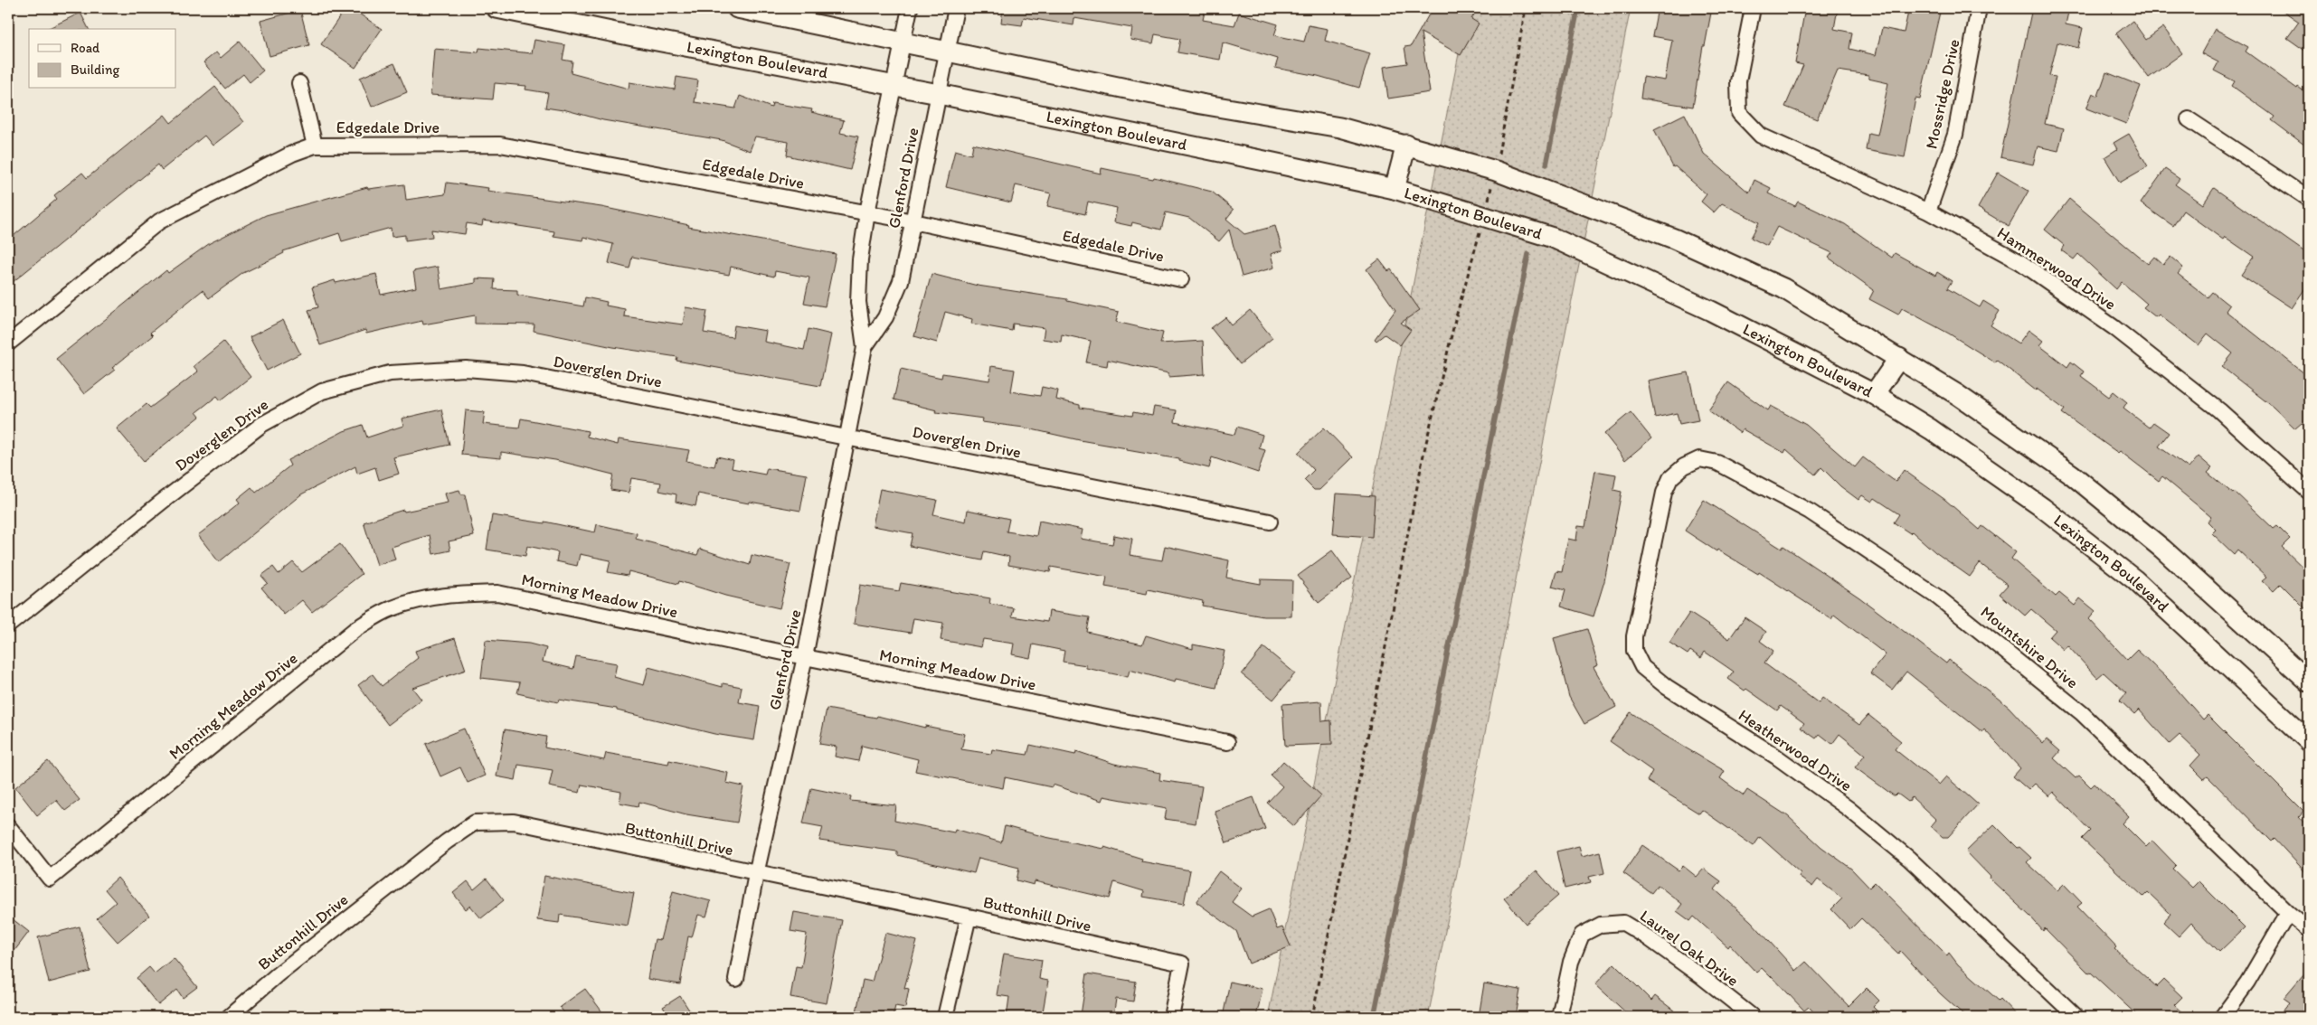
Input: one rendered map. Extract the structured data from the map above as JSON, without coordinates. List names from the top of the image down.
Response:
{
  "streets": {
    "street": [
      "Lexington Boulevard",
      "Mossridge Drive",
      "Edgedale Drive",
      "Glenford Drive",
      "Hammerwood Drive",
      "Doverglen Drive",
      "Morning Meadow Drive",
      "Mountshire Drive",
      "Heatherwood Drive",
      "Buttonhill Drive",
      "Laurel Oak Drive"
    ]
  },
  "crossings": [
    ["Lexington Boulevard", "Glenford Drive"],
    ["Mossridge Drive", "Hammerwood Drive"],
    ["Edgedale Drive", "Glenford Drive"],
    ["Glenford Drive", "Doverglen Drive"],
    ["Glenford Drive", "Morning Meadow Drive"],
    ["Glenford Drive", "Buttonhill Drive"],
    ["Mountshire Drive", "Heatherwood Drive"]
  ],
  "legend": ["Road", "Building"]
}
